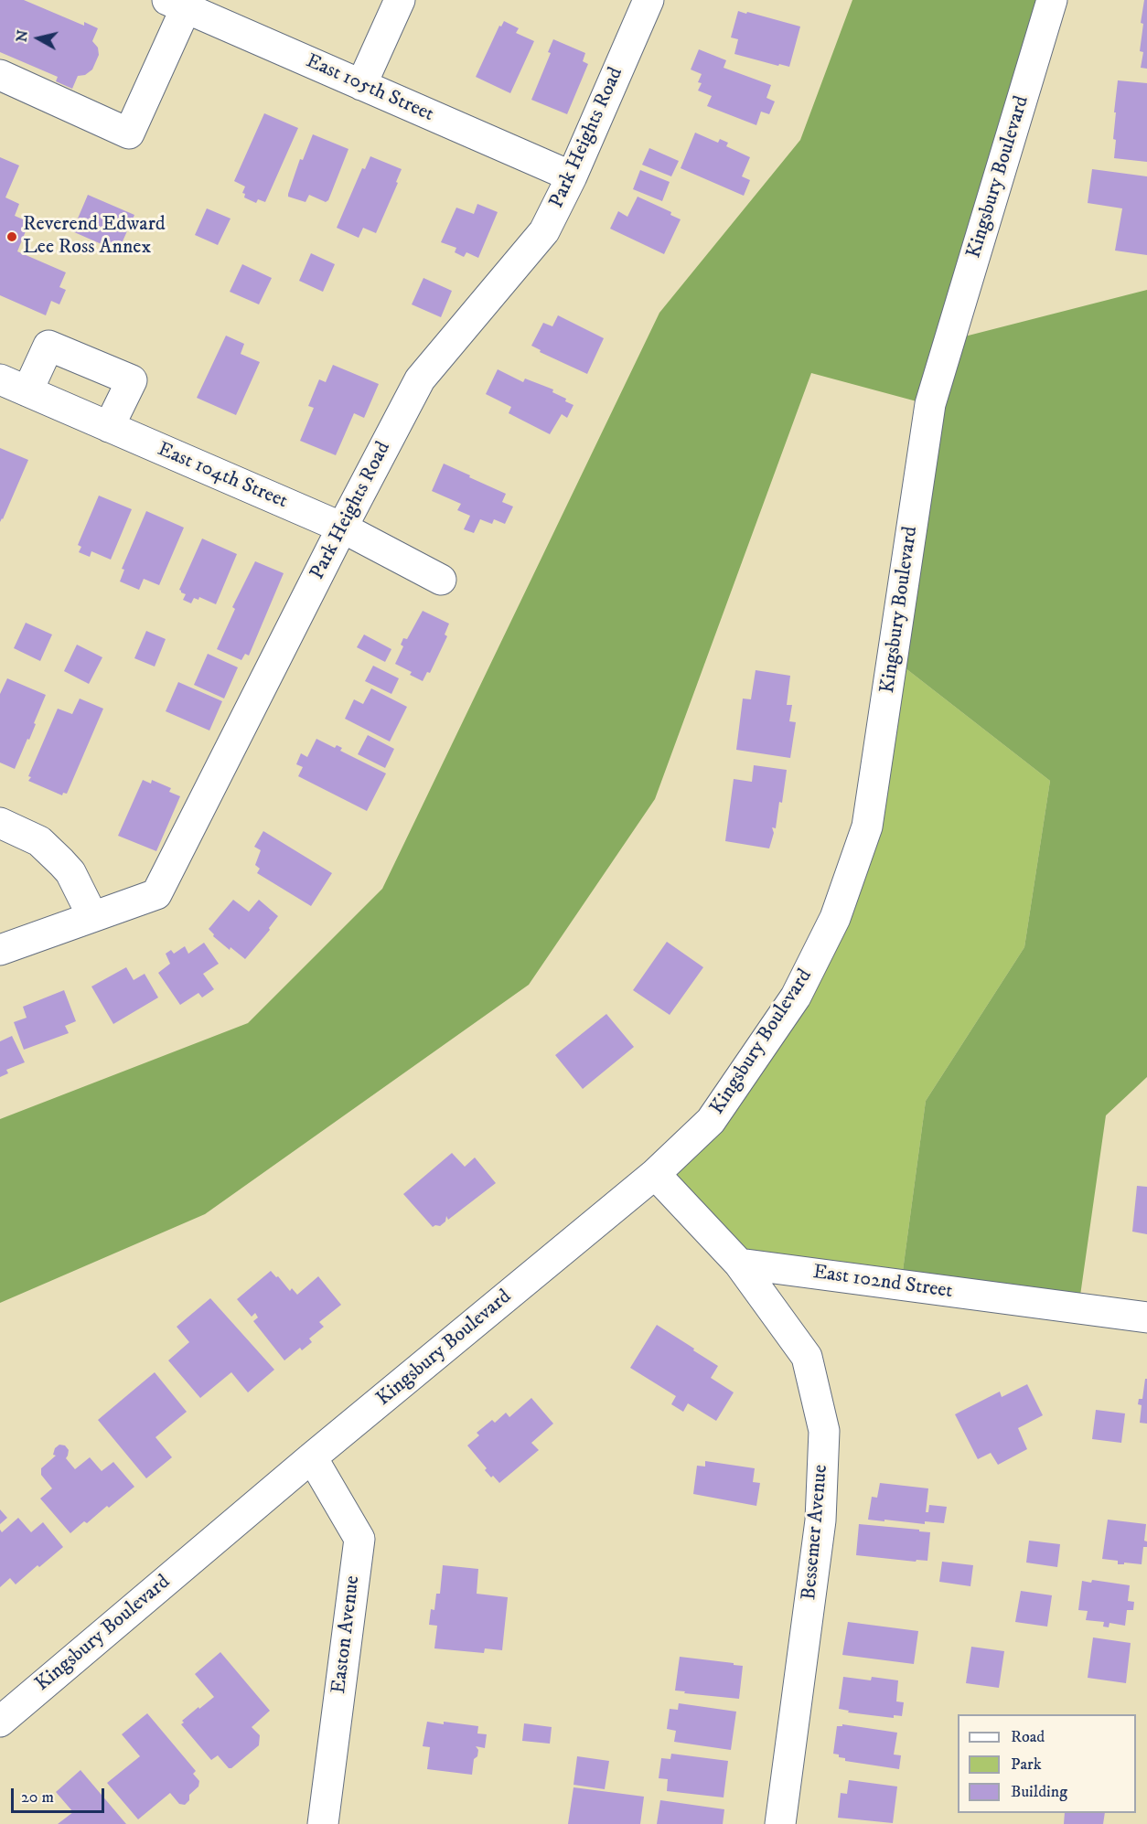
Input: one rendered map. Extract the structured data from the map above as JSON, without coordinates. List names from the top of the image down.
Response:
{
  "streets": {
    "street": [
      "East 105th Street",
      "Park Heights Road",
      "Kingsbury Boulevard",
      "East 104th Street",
      "East 102nd Street",
      "Bessemer Avenue",
      "Easton Avenue"
    ]
  },
  "crossings": [
    ["East 105th Street", "Park Heights Road"],
    ["Park Heights Road", "East 104th Street"],
    ["Kingsbury Boulevard", "Easton Avenue"],
    ["East 102nd Street", "Bessemer Avenue"]
  ],
  "places": ["Reverend Edward Lee Ross Annex"],
  "legend": ["Road", "Park", "Building"],
  "scale_bar": "20 m",
  "north": "left"
}
